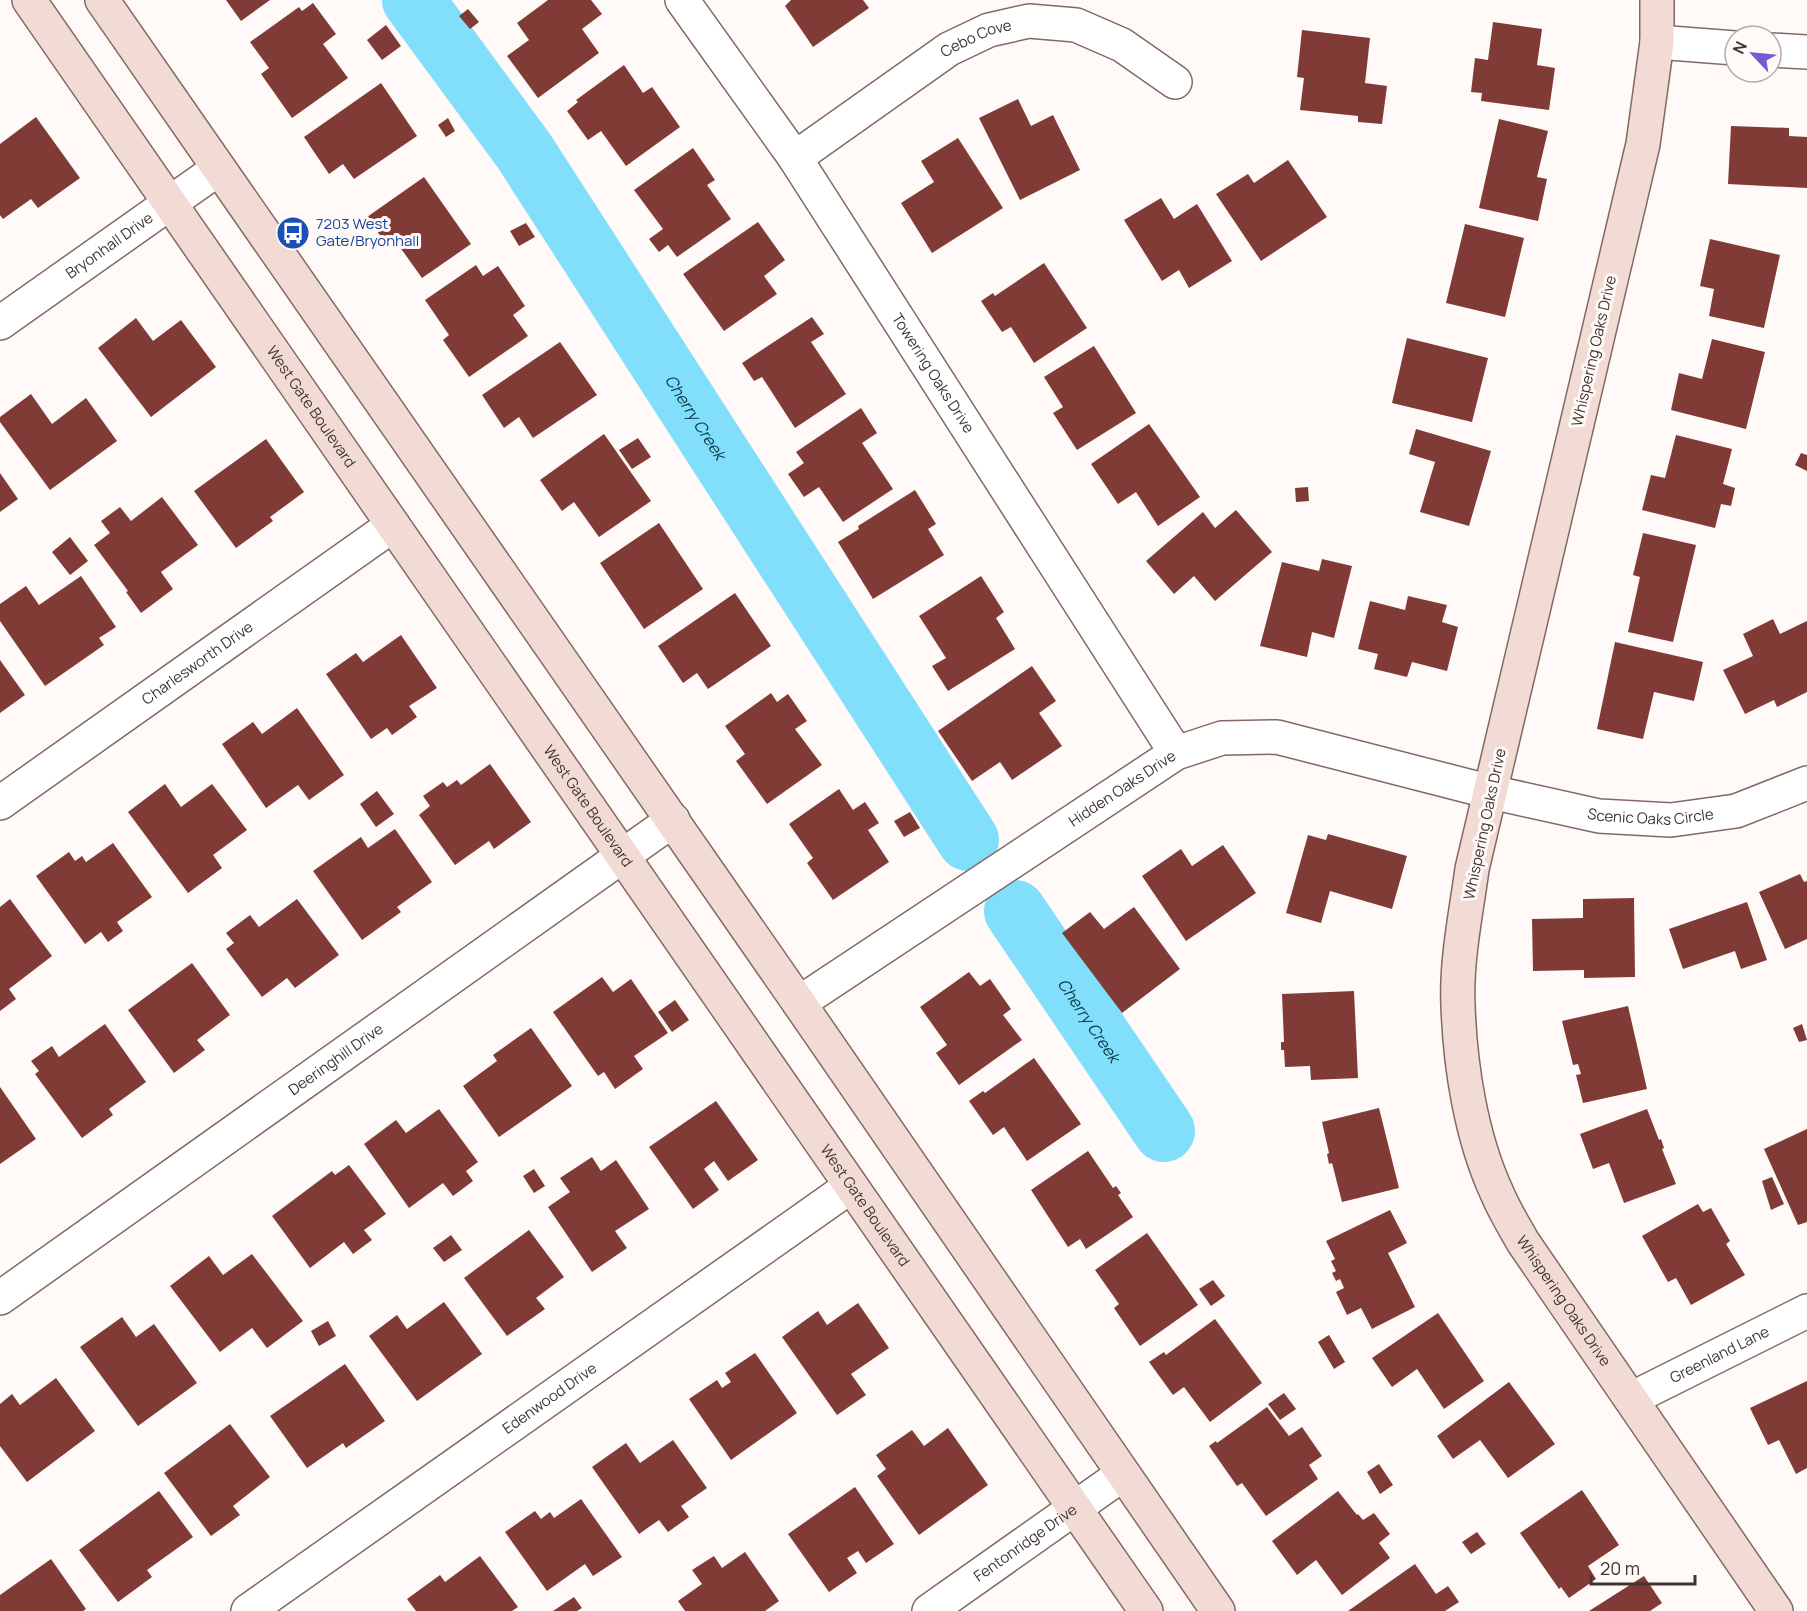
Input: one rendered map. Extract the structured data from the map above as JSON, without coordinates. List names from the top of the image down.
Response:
{
  "streets": {
    "main road": ["Whispering Oaks Drive", "West Gate Boulevard"],
    "street": [
      "Cebo Cove",
      "Bryonhall Drive",
      "Towering Oaks Drive",
      "Charlesworth Drive",
      "Hidden Oaks Drive",
      "Scenic Oaks Circle",
      "Deeringhill Drive",
      "Greenland Lane",
      "Edenwood Drive",
      "Fentonridge Drive"
    ]
  },
  "crossings": [
    ["Cebo Cove", "Towering Oaks Drive"],
    ["Bryonhall Drive", "West Gate Boulevard"],
    ["Whispering Oaks Drive", "Hidden Oaks Drive"],
    ["Whispering Oaks Drive", "Scenic Oaks Circle"],
    ["Whispering Oaks Drive", "Greenland Lane"],
    ["Towering Oaks Drive", "Hidden Oaks Drive"],
    ["West Gate Boulevard", "Charlesworth Drive"],
    ["West Gate Boulevard", "Deeringhill Drive"],
    ["West Gate Boulevard", "Edenwood Drive"],
    ["West Gate Boulevard", "Fentonridge Drive"],
    ["Hidden Oaks Drive", "Scenic Oaks Circle"]
  ],
  "water": ["Cherry Creek"],
  "places": {
    "bus stop": ["7203 West Gate/Bryonhall"]
  },
  "scale_bar": "20 m",
  "north": "top left"
}
